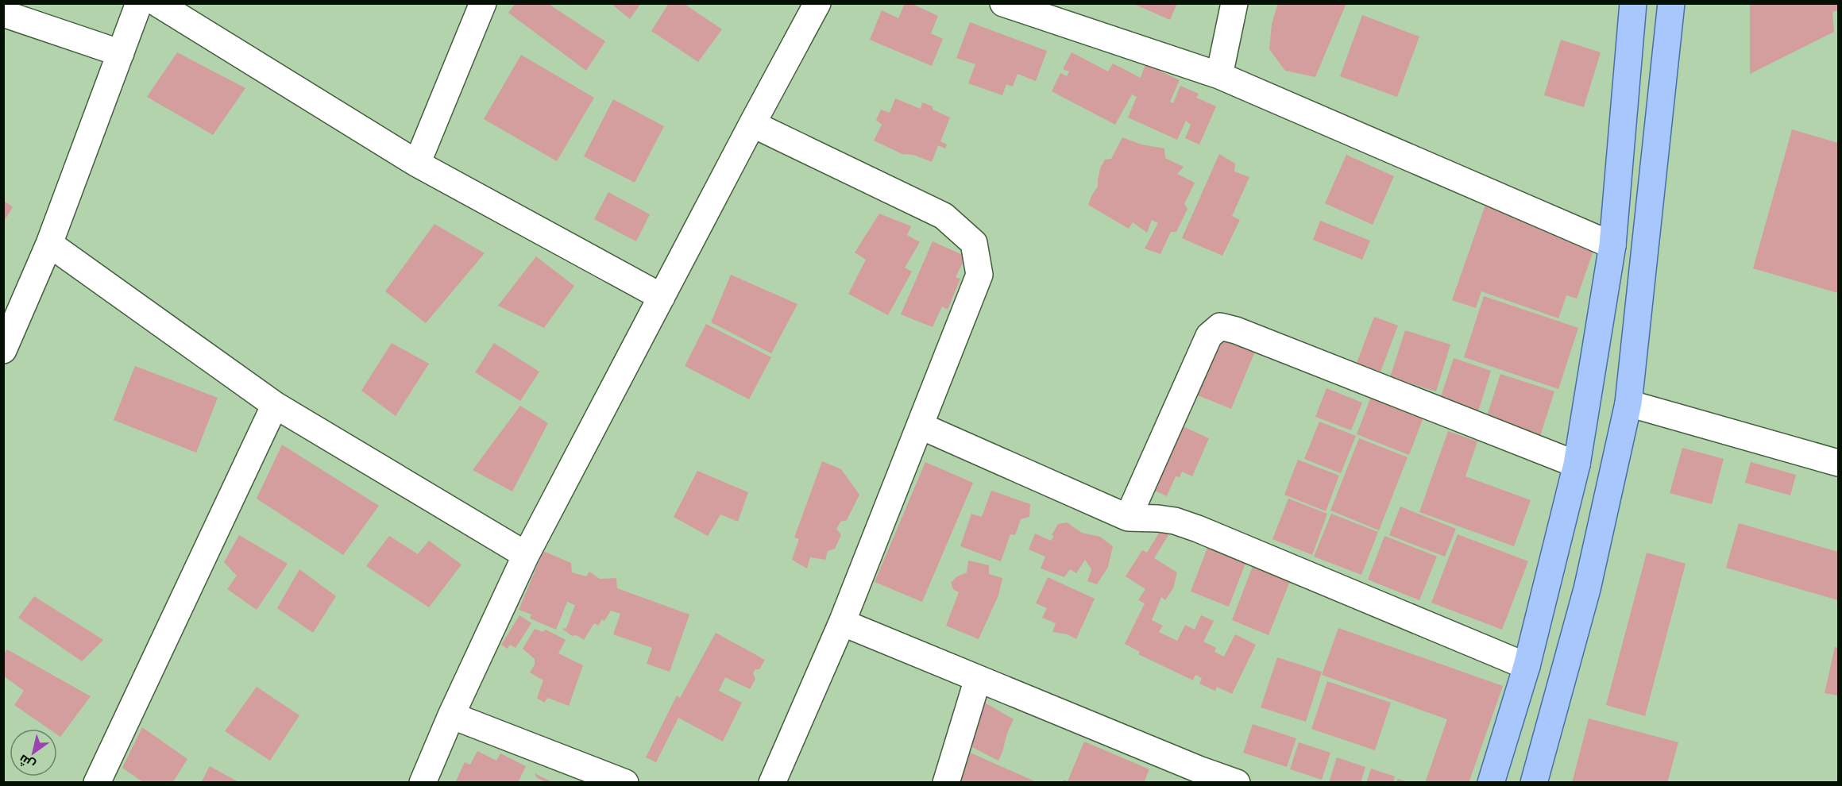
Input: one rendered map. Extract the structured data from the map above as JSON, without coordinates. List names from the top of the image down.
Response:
{
  "north": "bottom left"
}
